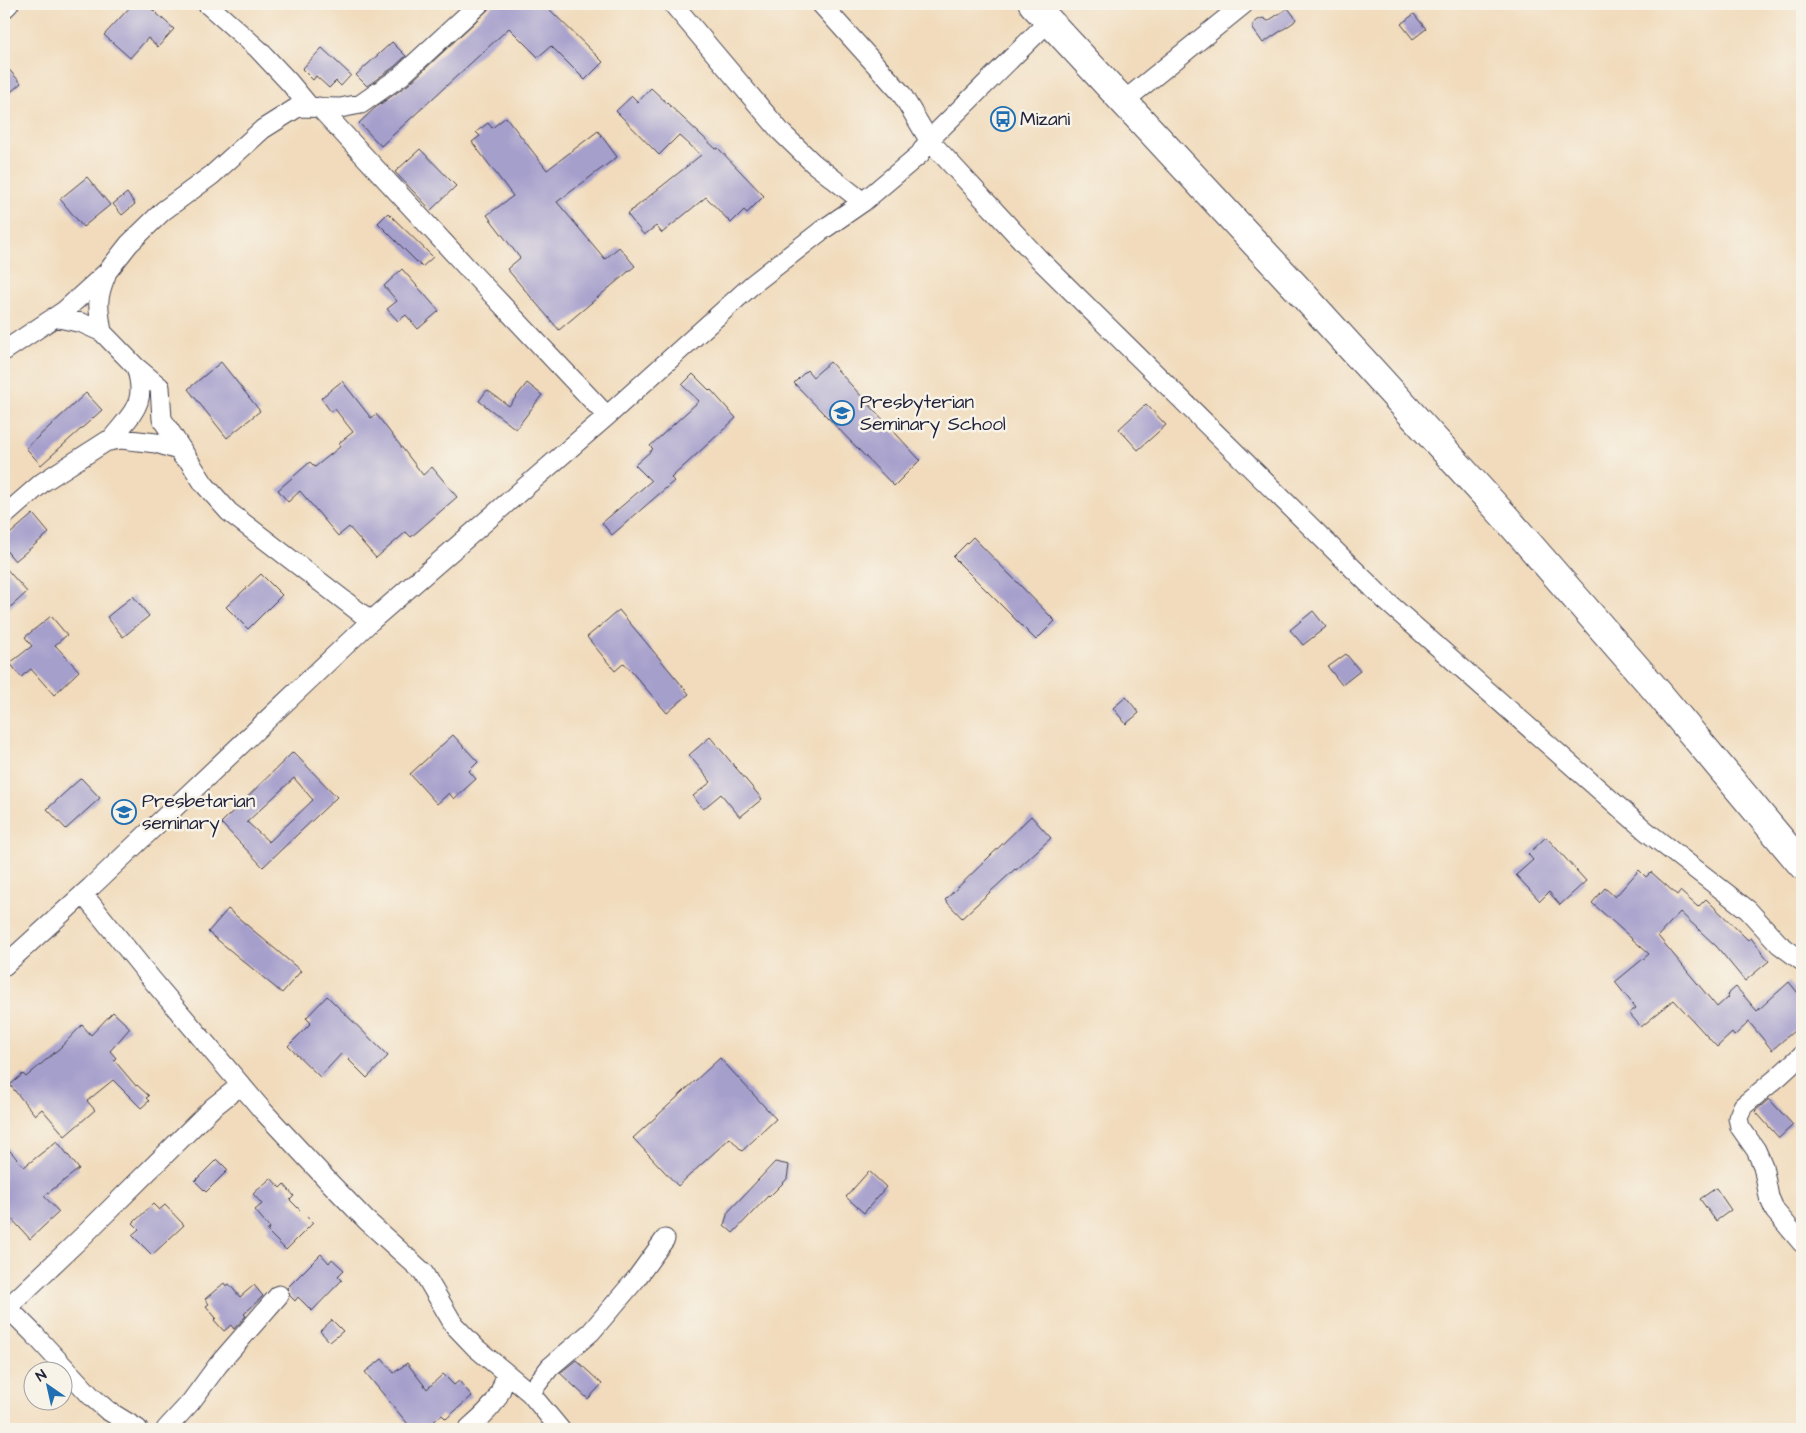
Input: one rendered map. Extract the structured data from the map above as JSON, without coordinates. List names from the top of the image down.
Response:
{
  "places": {
    "bus stop": ["Mizani"],
    "school or university": ["Presbyterian Seminary School", "Presbetarian seminary"]
  },
  "north": "top left"
}
